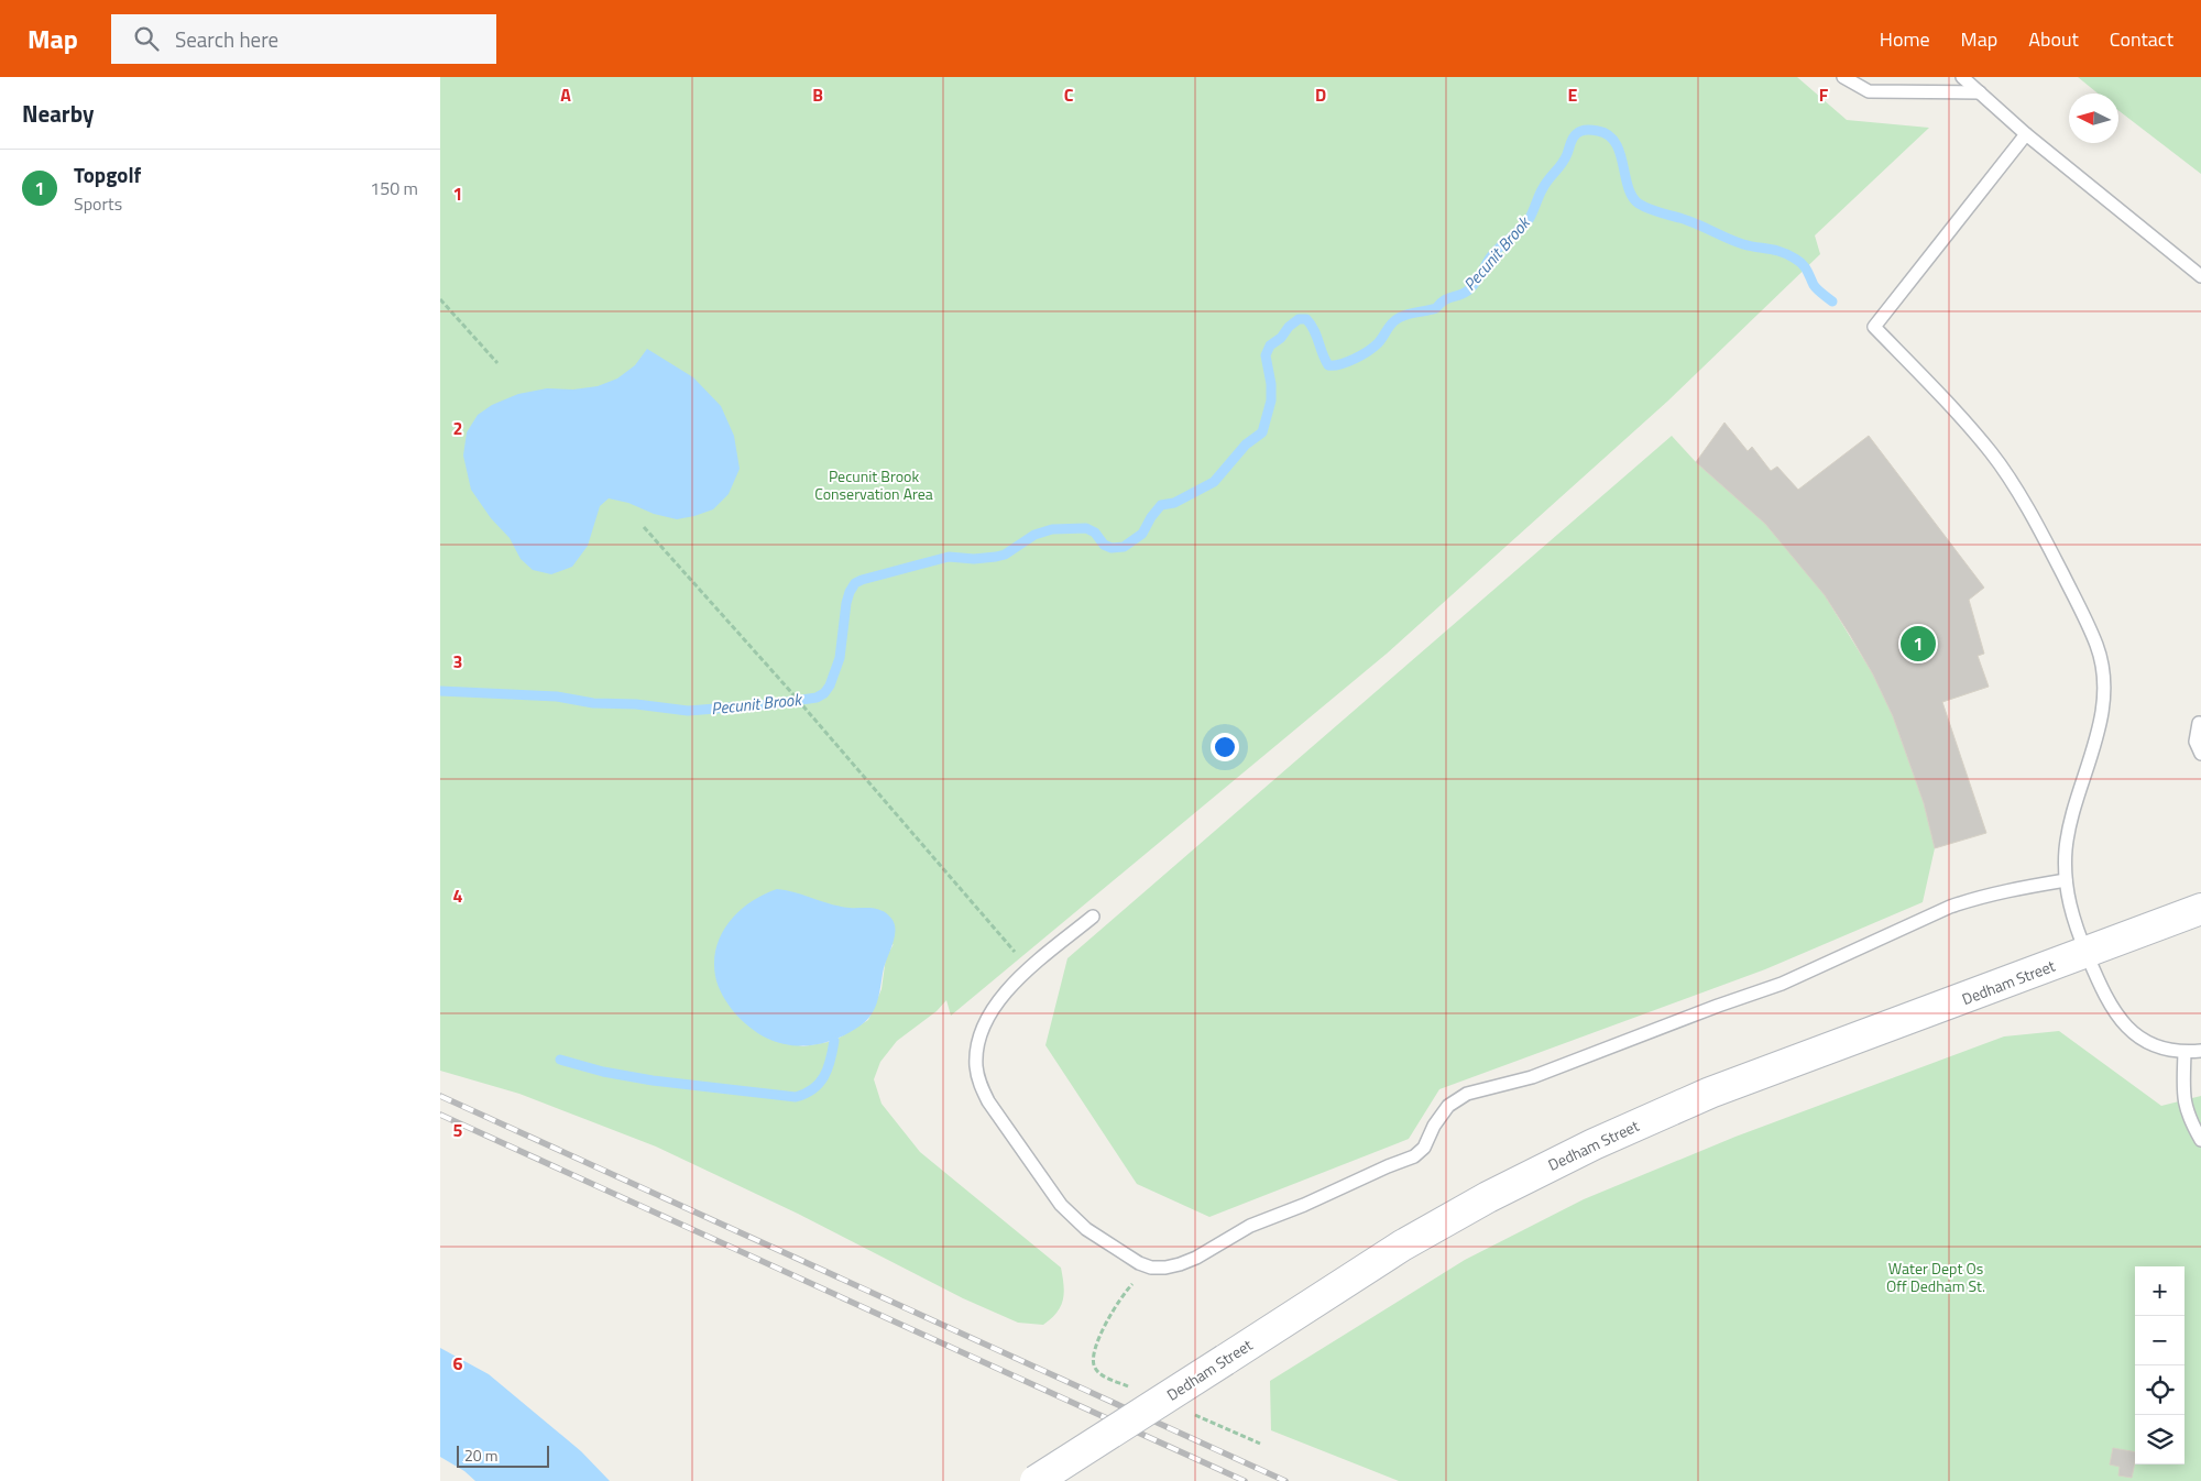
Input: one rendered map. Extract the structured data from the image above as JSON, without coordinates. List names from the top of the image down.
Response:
{
  "streets": {
    "main road": ["Dedham Street"]
  },
  "water": ["Pecunit Brook"],
  "parks": ["Pecunit Brook Conservation Area", "Water Dept Os Off Dedham St."],
  "scale_bar": "20 m",
  "north": "left",
  "page": {
    "header": "Map",
    "search": "Search here",
    "nav": [
      "Home",
      "Map",
      "About",
      "Contact"
    ],
    "heading": "Nearby",
    "list": [
      {
        "mark": "1",
        "name": "Topgolf",
        "note": "Sports",
        "value": "150 m"
      }
    ],
    "pins": "1",
    "map_buttons": ["+", "−"],
    "scale": "20 m"
  },
  "grid": {
    "columns": [
      "A",
      "B",
      "C",
      "D",
      "E",
      "F"
    ],
    "rows": [
      "1",
      "2",
      "3",
      "4",
      "5",
      "6"
    ]
  }
}
